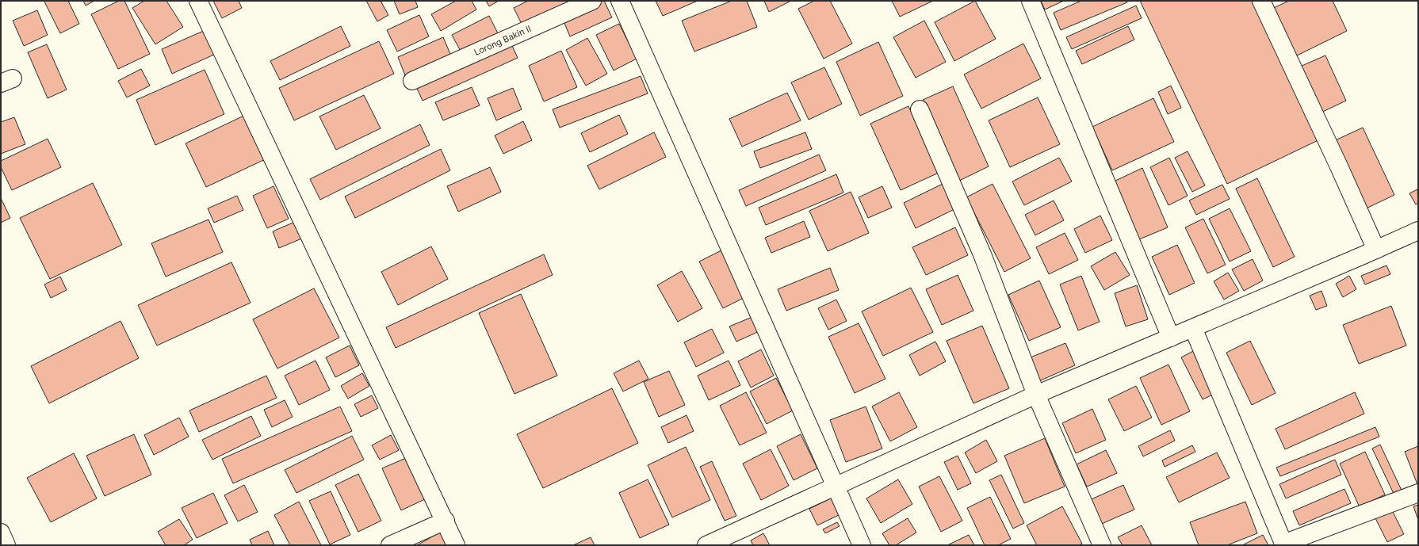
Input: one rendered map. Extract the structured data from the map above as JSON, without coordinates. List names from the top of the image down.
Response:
{
  "streets": {
    "main road": ["Lorong Bakin II"]
  }
}
